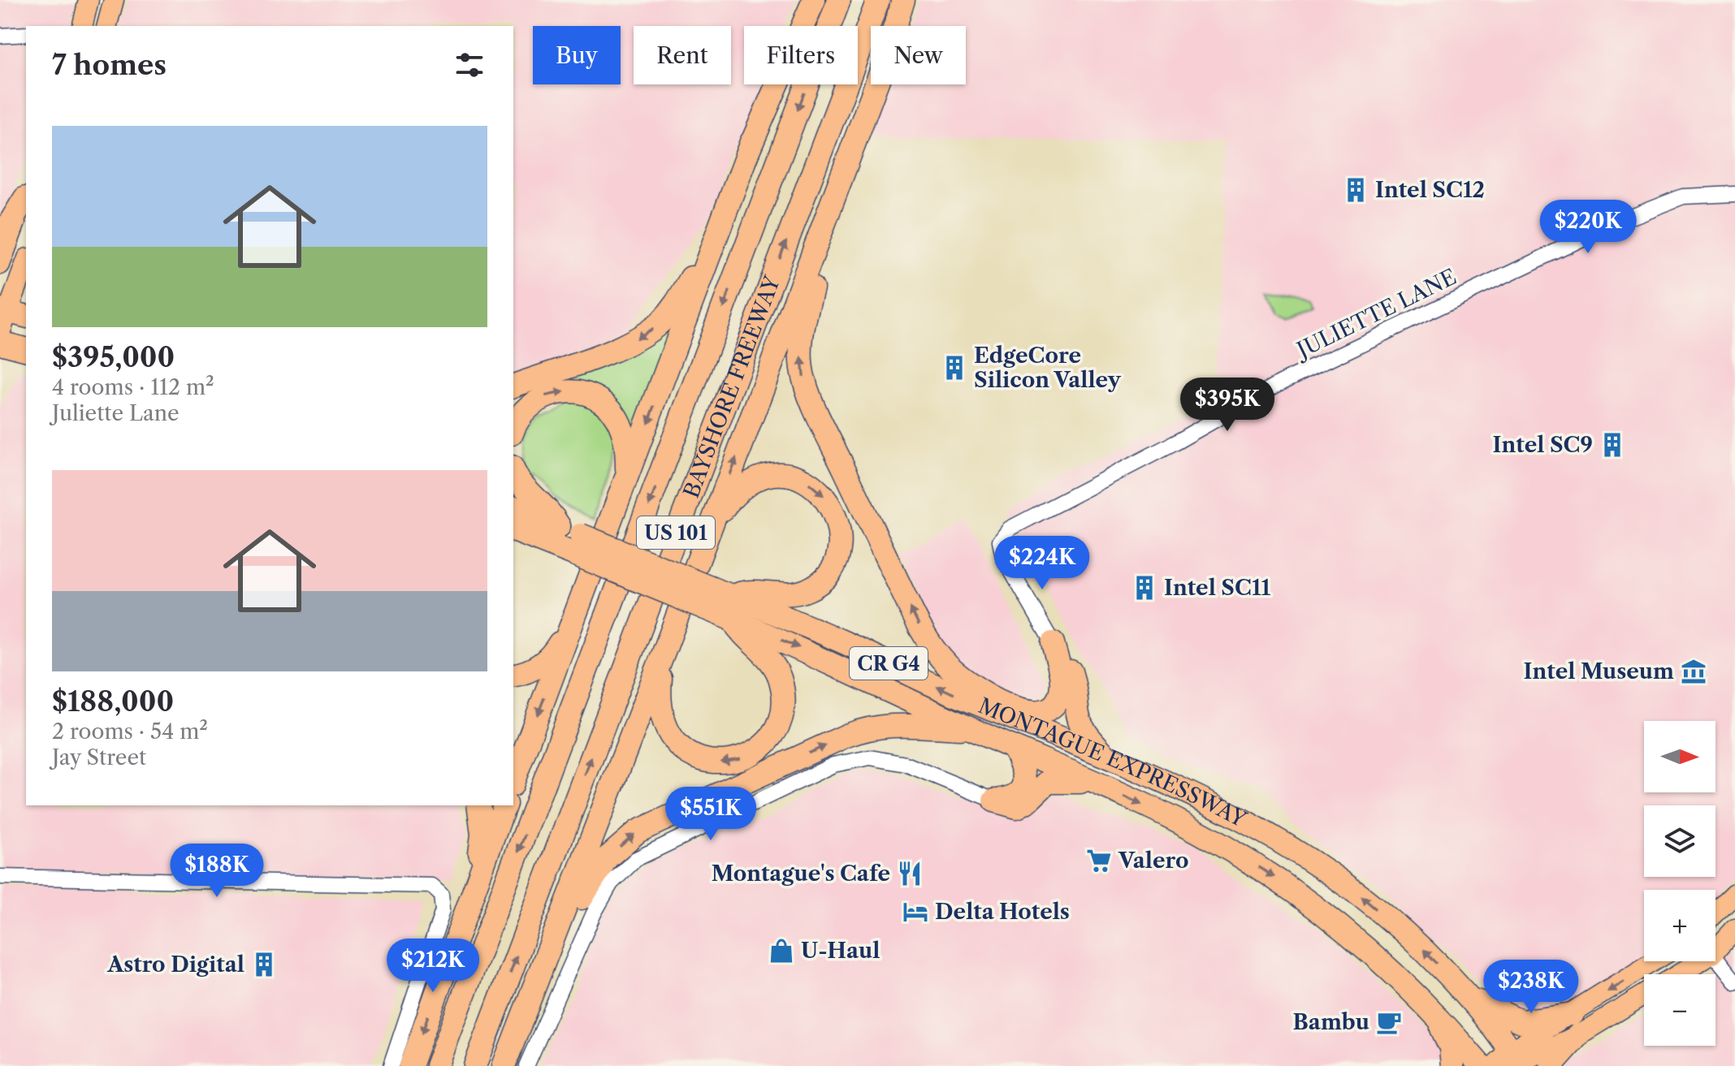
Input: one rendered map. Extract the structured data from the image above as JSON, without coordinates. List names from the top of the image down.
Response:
{
  "streets": {
    "highway": [
      "BAYSHORE FREEWAY",
      "US 101",
      "CR G4",
      "MONTAGUE EXPRESSWAY"
    ],
    "street": ["JULIETTE LANE"]
  },
  "crossings": [
    ["CR G4", "MONTAGUE EXPRESSWAY"]
  ],
  "places": {
    "building": [
      "Intel SC12",
      "EdgeCore Silicon Valley",
      "Intel SC9",
      "Intel SC11",
      "Astro Digital"
    ],
    "museum": ["Intel Museum"],
    "supermarket": ["Valero"],
    "restaurant": ["Montague's Cafe"],
    "hotel": ["Delta Hotels"],
    "shop": ["U-Haul"],
    "cafe": ["Bambu"]
  },
  "north": "right",
  "page": {
    "chip": [
      "Buy",
      "Rent",
      "Filters",
      "New"
    ],
    "heading": "7 homes",
    "list": [
      {
        "name": "$395,000",
        "note": "4 rooms · 112 m² · Juliette Lane"
      },
      {
        "name": "$188,000",
        "note": "2 rooms · 54 m² · Jay Street"
      }
    ],
    "price": [
      "$220K",
      "$395K",
      "$224K",
      "$551K",
      "$188K",
      "$212K",
      "$238K"
    ],
    "map_buttons": ["+", "−"]
  }
}
